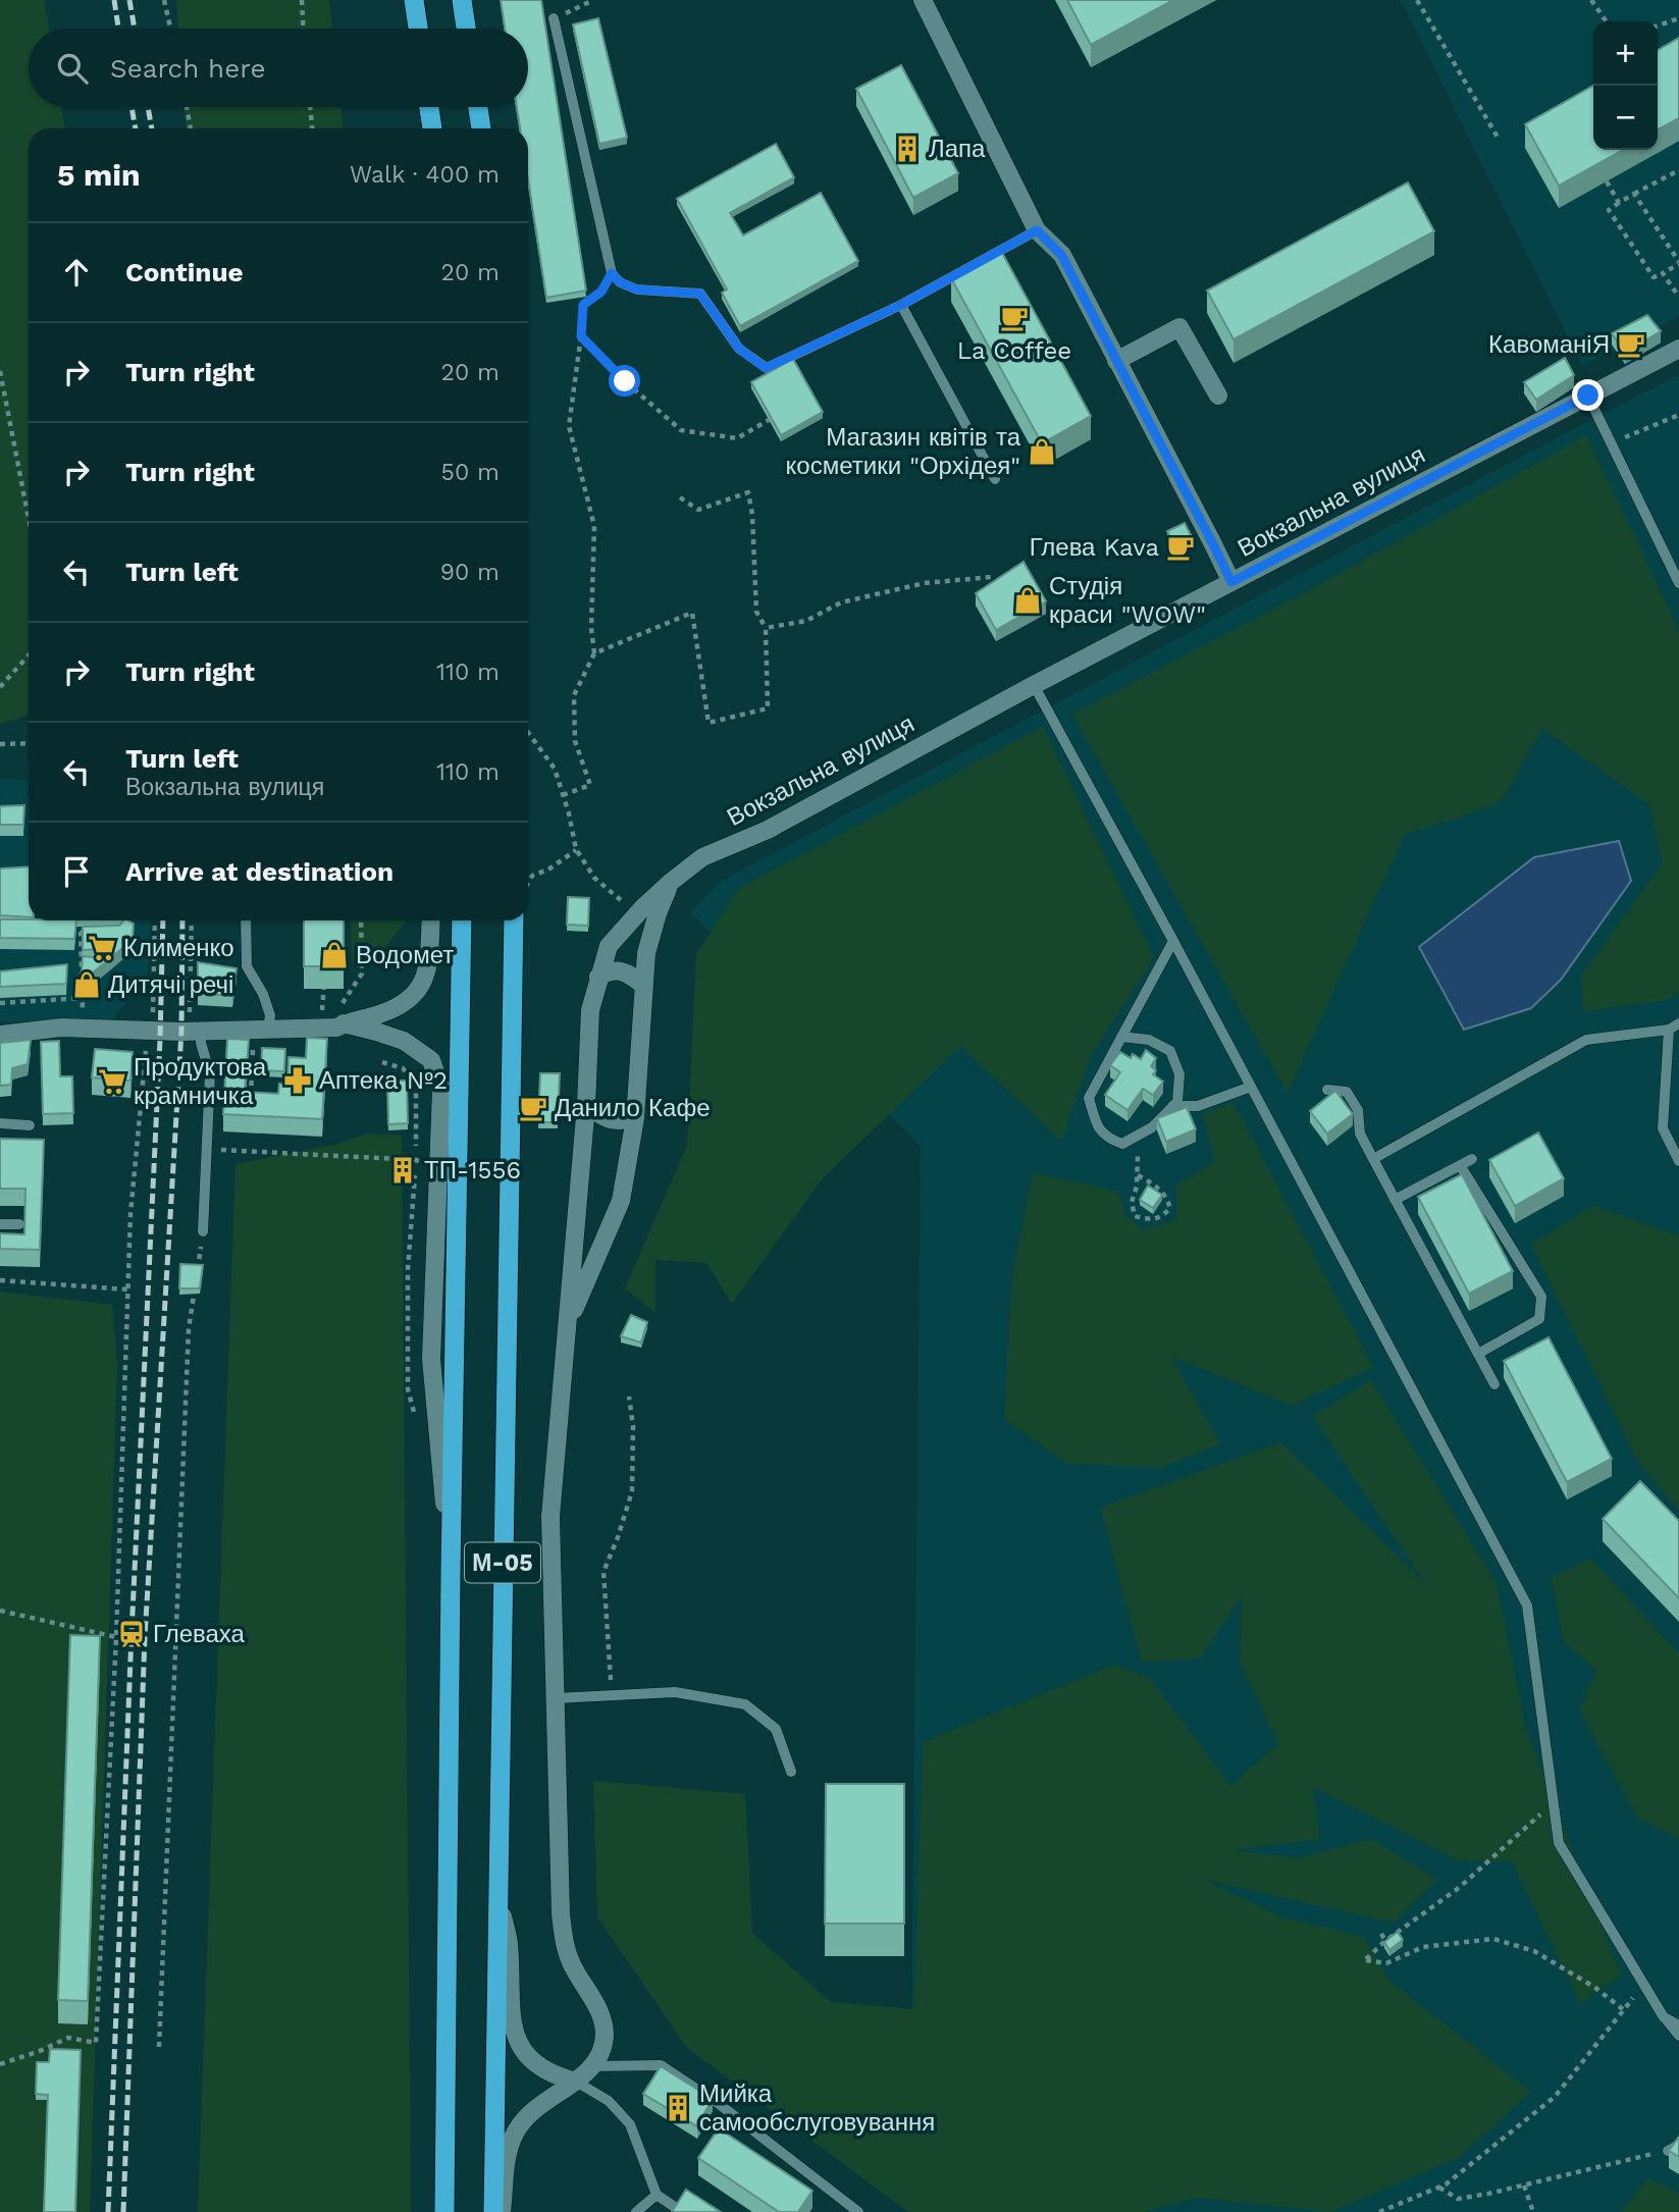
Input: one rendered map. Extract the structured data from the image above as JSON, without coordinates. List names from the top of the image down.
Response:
{
  "streets": {
    "highway": ["М-05"],
    "street": ["Вокзальна вулиця"]
  },
  "places": {
    "building": ["Лапа", "ТП-1556", "Мийка самообслуговування"],
    "cafe": [
      "La Coffee",
      "КавоманіЯ",
      "Глева Kava",
      "Данило Кафе"
    ],
    "shop": [
      "Магазин квітів та косметики \"Орхідея\"",
      "Студія краси \"WOW\"",
      "Водомет",
      "Дитячі речі"
    ],
    "supermarket": ["Клименко", "Продуктова крамничка"],
    "pharmacy": ["Аптека №2"],
    "station": ["Глеваха"]
  },
  "page": {
    "map_buttons": ["+", "−"],
    "search": "Search here",
    "heading": ["5 min", "Walk · 400 m"],
    "list": [
      ["Continue", "20 m"],
      ["Turn right", "20 m"],
      ["Turn right", "50 m"],
      ["Turn left", "90 m"],
      ["Turn right", "110 m"],
      ["Turn left", "Вокзальна вулиця", "110 m"],
      "Arrive at destination"
    ]
  }
}
